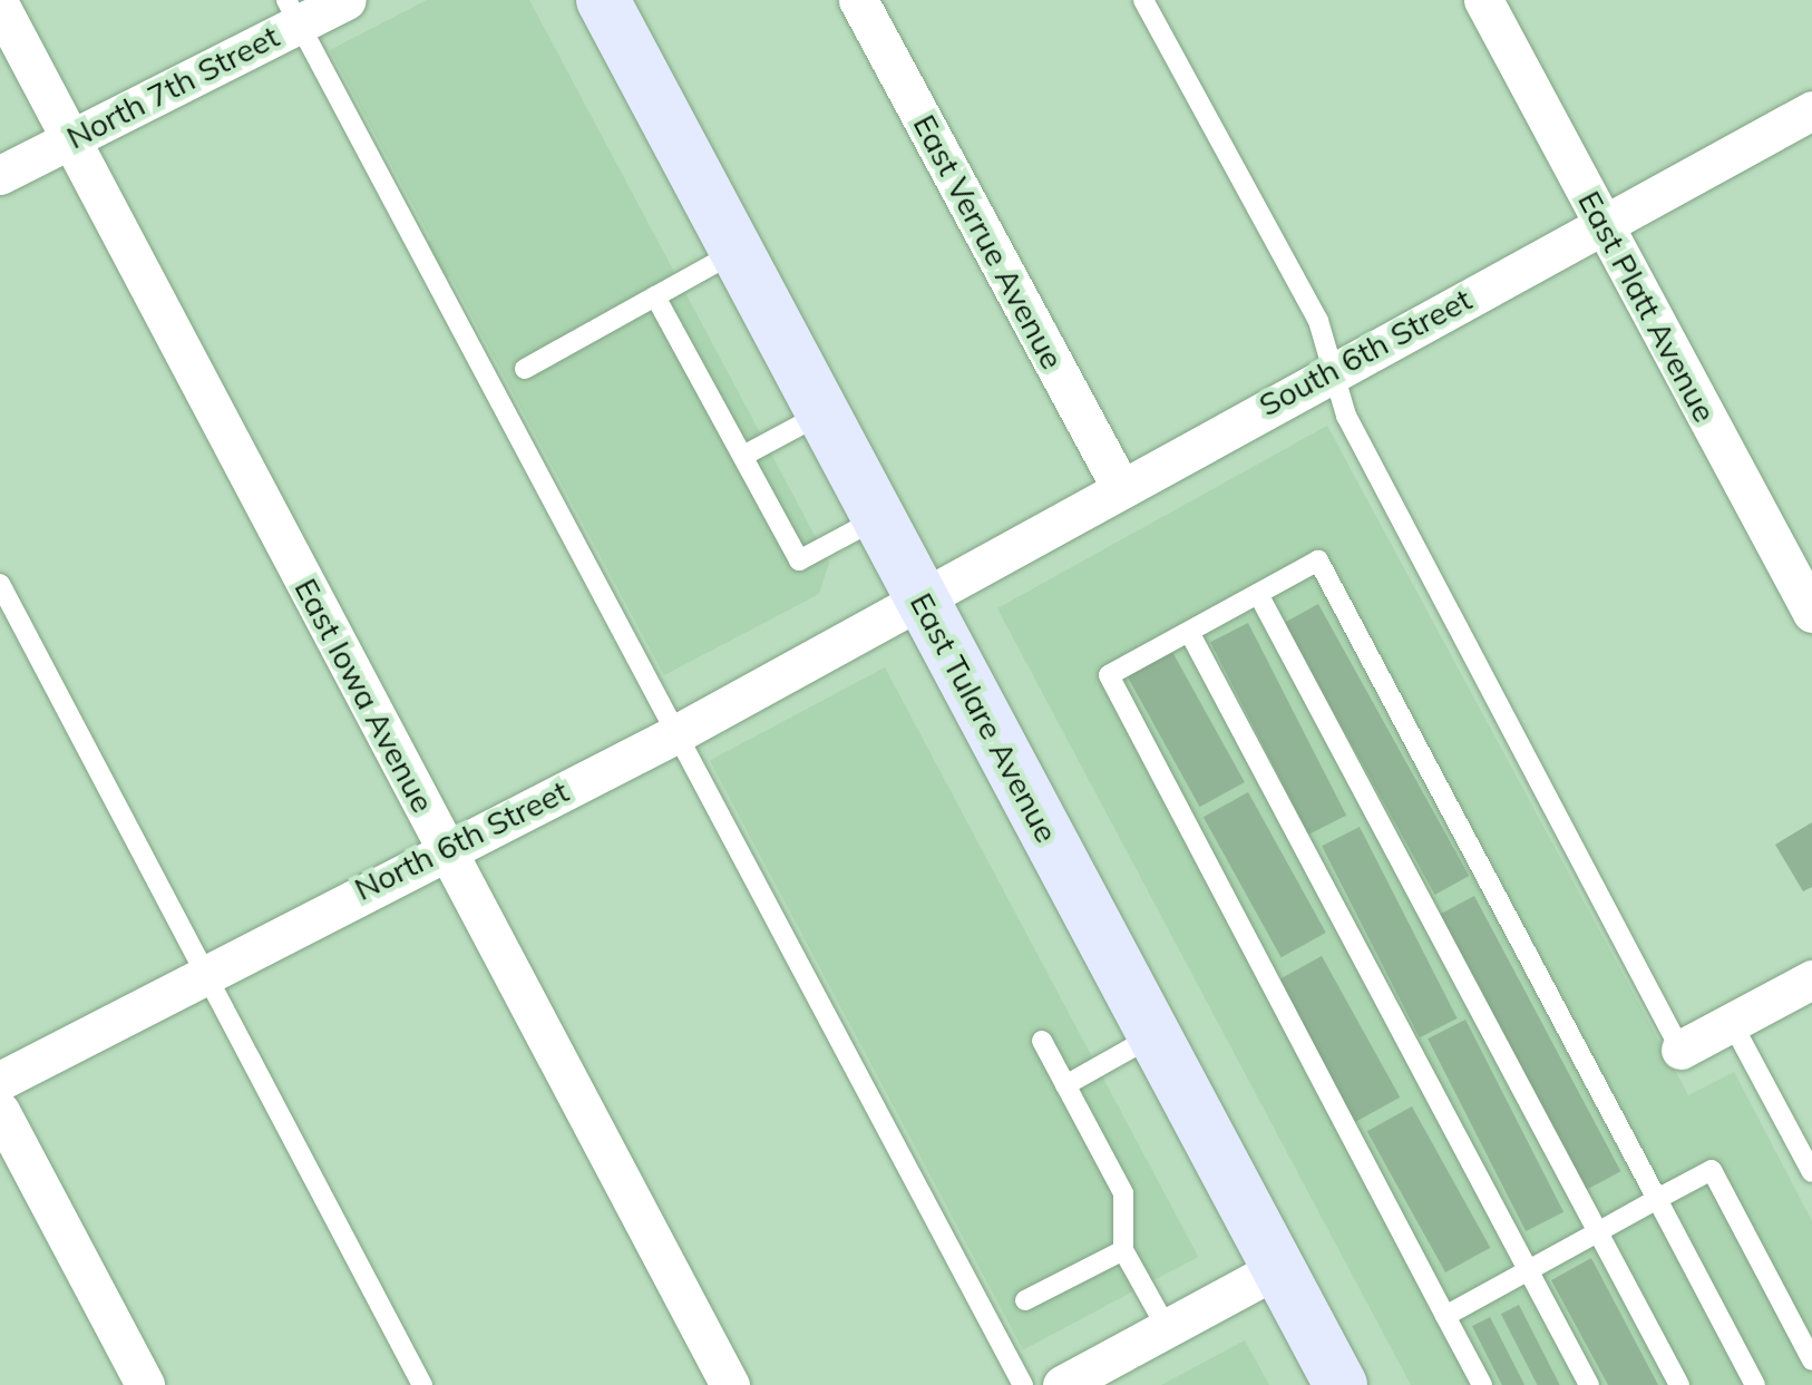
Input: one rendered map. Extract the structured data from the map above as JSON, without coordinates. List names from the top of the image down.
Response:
{
  "streets": {
    "main road": ["East Tulare Avenue"],
    "street": [
      "North 7th Street",
      "East Verrue Avenue",
      "East Platt Avenue",
      "South 6th Street",
      "East Iowa Avenue",
      "North 6th Street"
    ]
  },
  "crossings": [
    ["North 7th Street", "East Iowa Avenue"],
    ["East Verrue Avenue", "South 6th Street"],
    ["East Platt Avenue", "South 6th Street"],
    ["South 6th Street", "East Tulare Avenue"],
    ["South 6th Street", "North 6th Street"],
    ["East Iowa Avenue", "North 6th Street"],
    ["East Tulare Avenue", "North 6th Street"]
  ]
}
